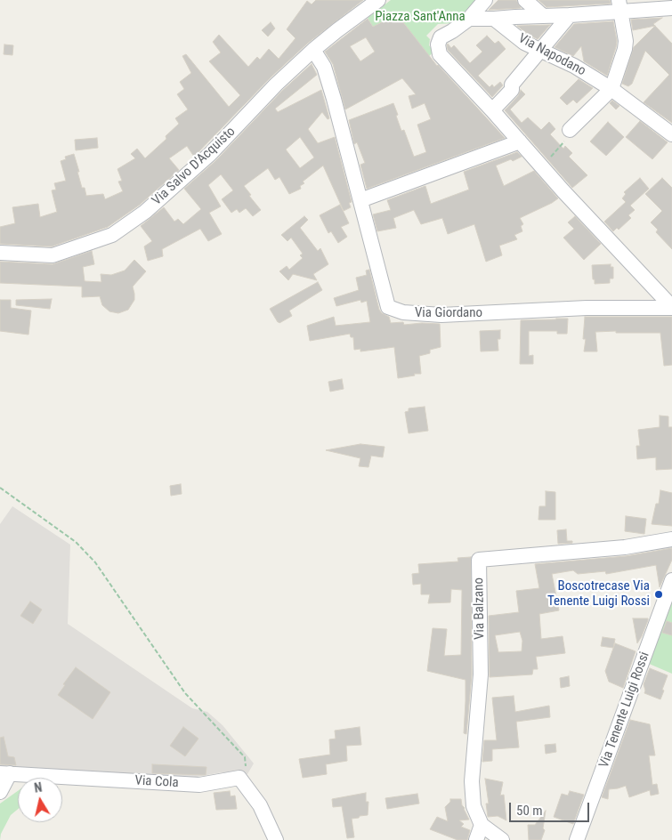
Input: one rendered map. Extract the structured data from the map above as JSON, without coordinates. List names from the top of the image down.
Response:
{
  "streets": {
    "street": [
      "Via Napodano",
      "Via Salvo D'Acquisto",
      "Via Giordano",
      "Via Balzano",
      "Via Tenente Luigi Rossi",
      "Via Cola"
    ]
  },
  "crossings": [
    ["Via Salvo D'Acquisto", "Via Giordano"]
  ],
  "parks": ["Piazza Sant'Anna"],
  "places": ["Boscotrecase Via Tenente Luigi Rossi"],
  "scale_bar": "50 m",
  "north": "top"
}
